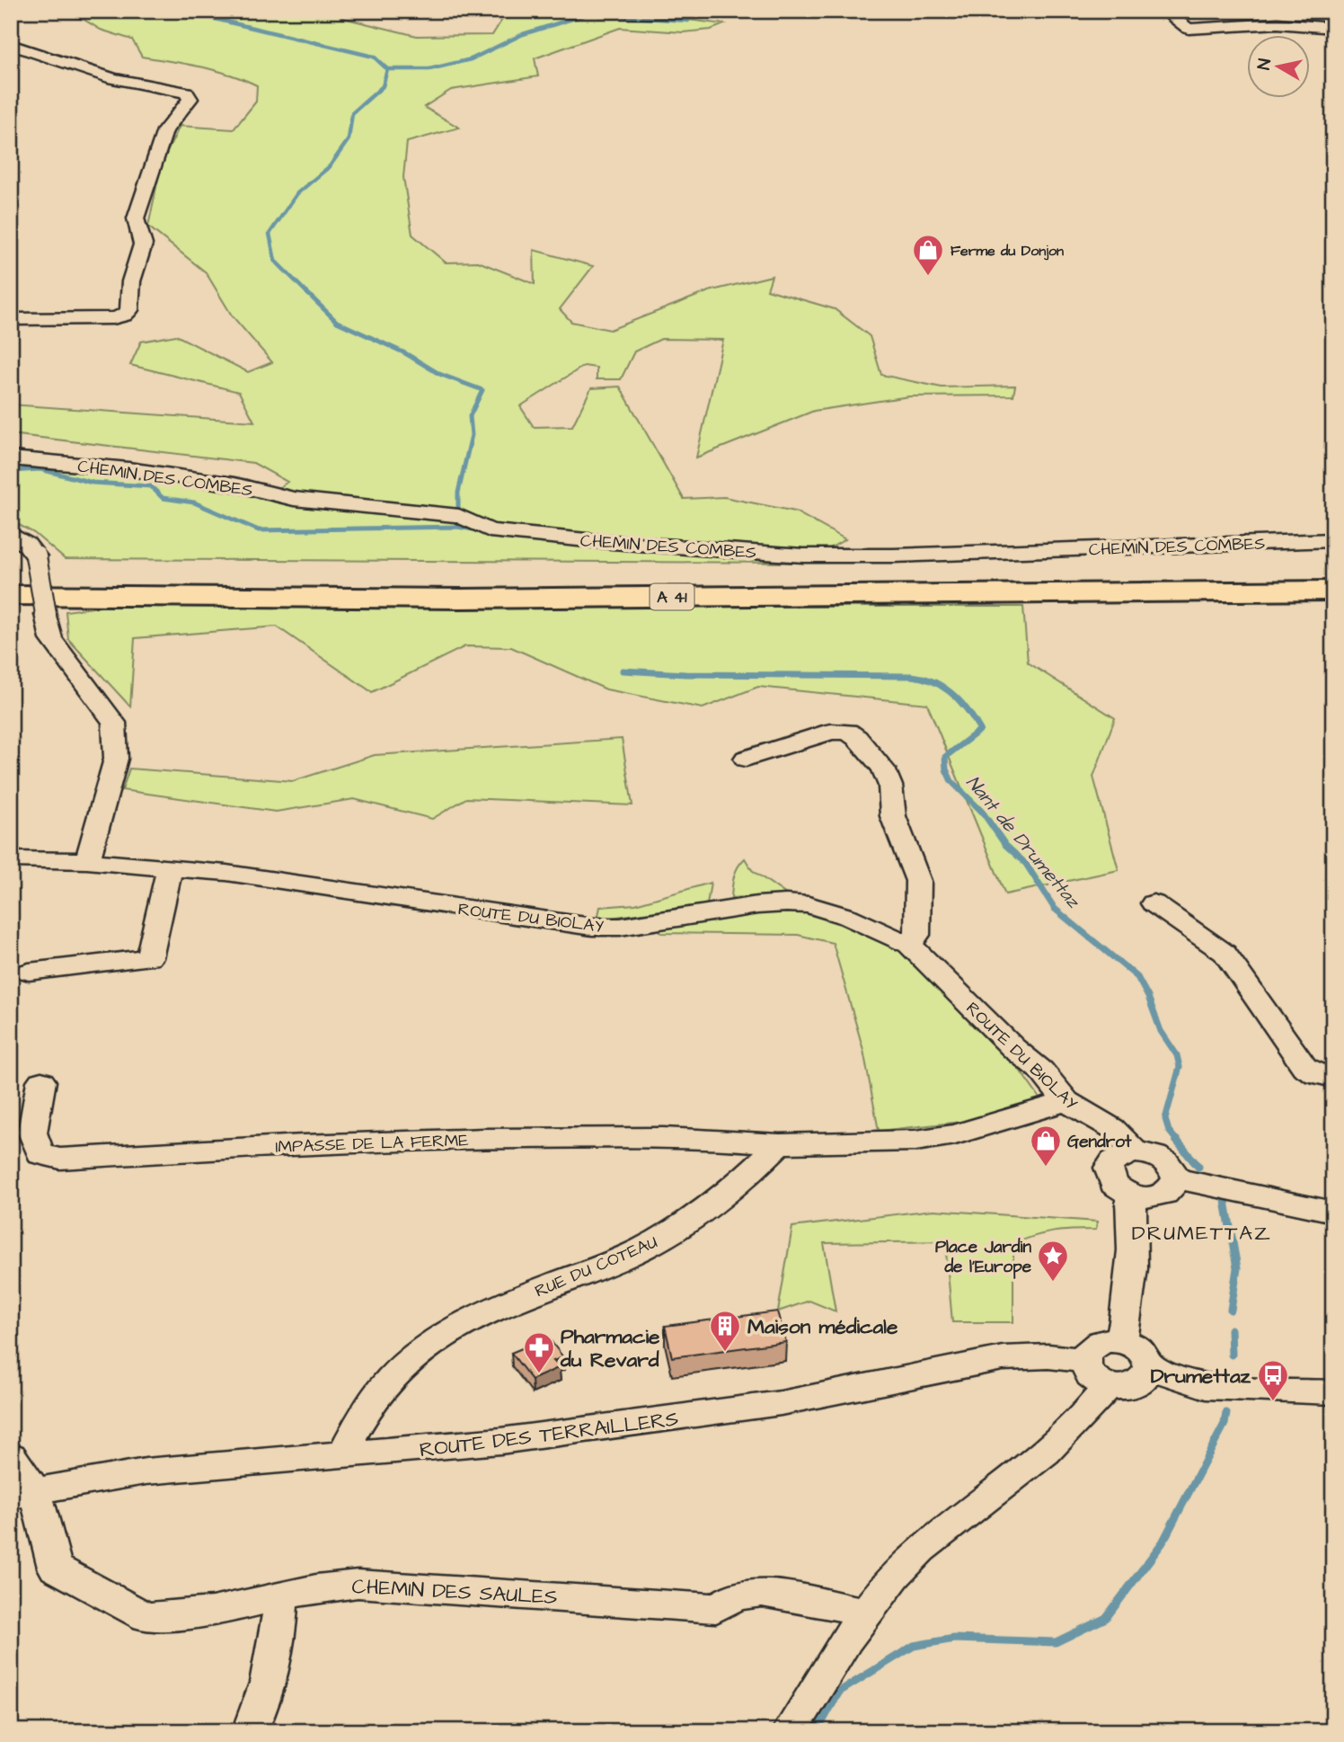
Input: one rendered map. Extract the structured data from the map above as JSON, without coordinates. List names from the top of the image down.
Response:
{
  "streets": {
    "highway": ["A 41"],
    "street": [
      "CHEMIN DES COMBES",
      "ROUTE DU BIOLAY",
      "IMPASSE DE LA FERME",
      "RUE DU COTEAU",
      "ROUTE DES TERRAILLERS",
      "CHEMIN DES SAULES"
    ]
  },
  "crossings": [
    ["IMPASSE DE LA FERME", "RUE DU COTEAU"],
    ["RUE DU COTEAU", "ROUTE DES TERRAILLERS"],
    ["ROUTE DES TERRAILLERS", "CHEMIN DES SAULES"]
  ],
  "districts": ["DRUMETTAZ"],
  "water": ["Nant de Drumettaz"],
  "places": {
    "shop": ["Ferme du Donjon", "Gendrot"],
    "place": ["Place Jardin de l'Europe"],
    "building": ["Maison médicale"],
    "pharmacy": ["Pharmacie du Revard"],
    "bus stop": ["Drumettaz"]
  },
  "north": "left"
}
